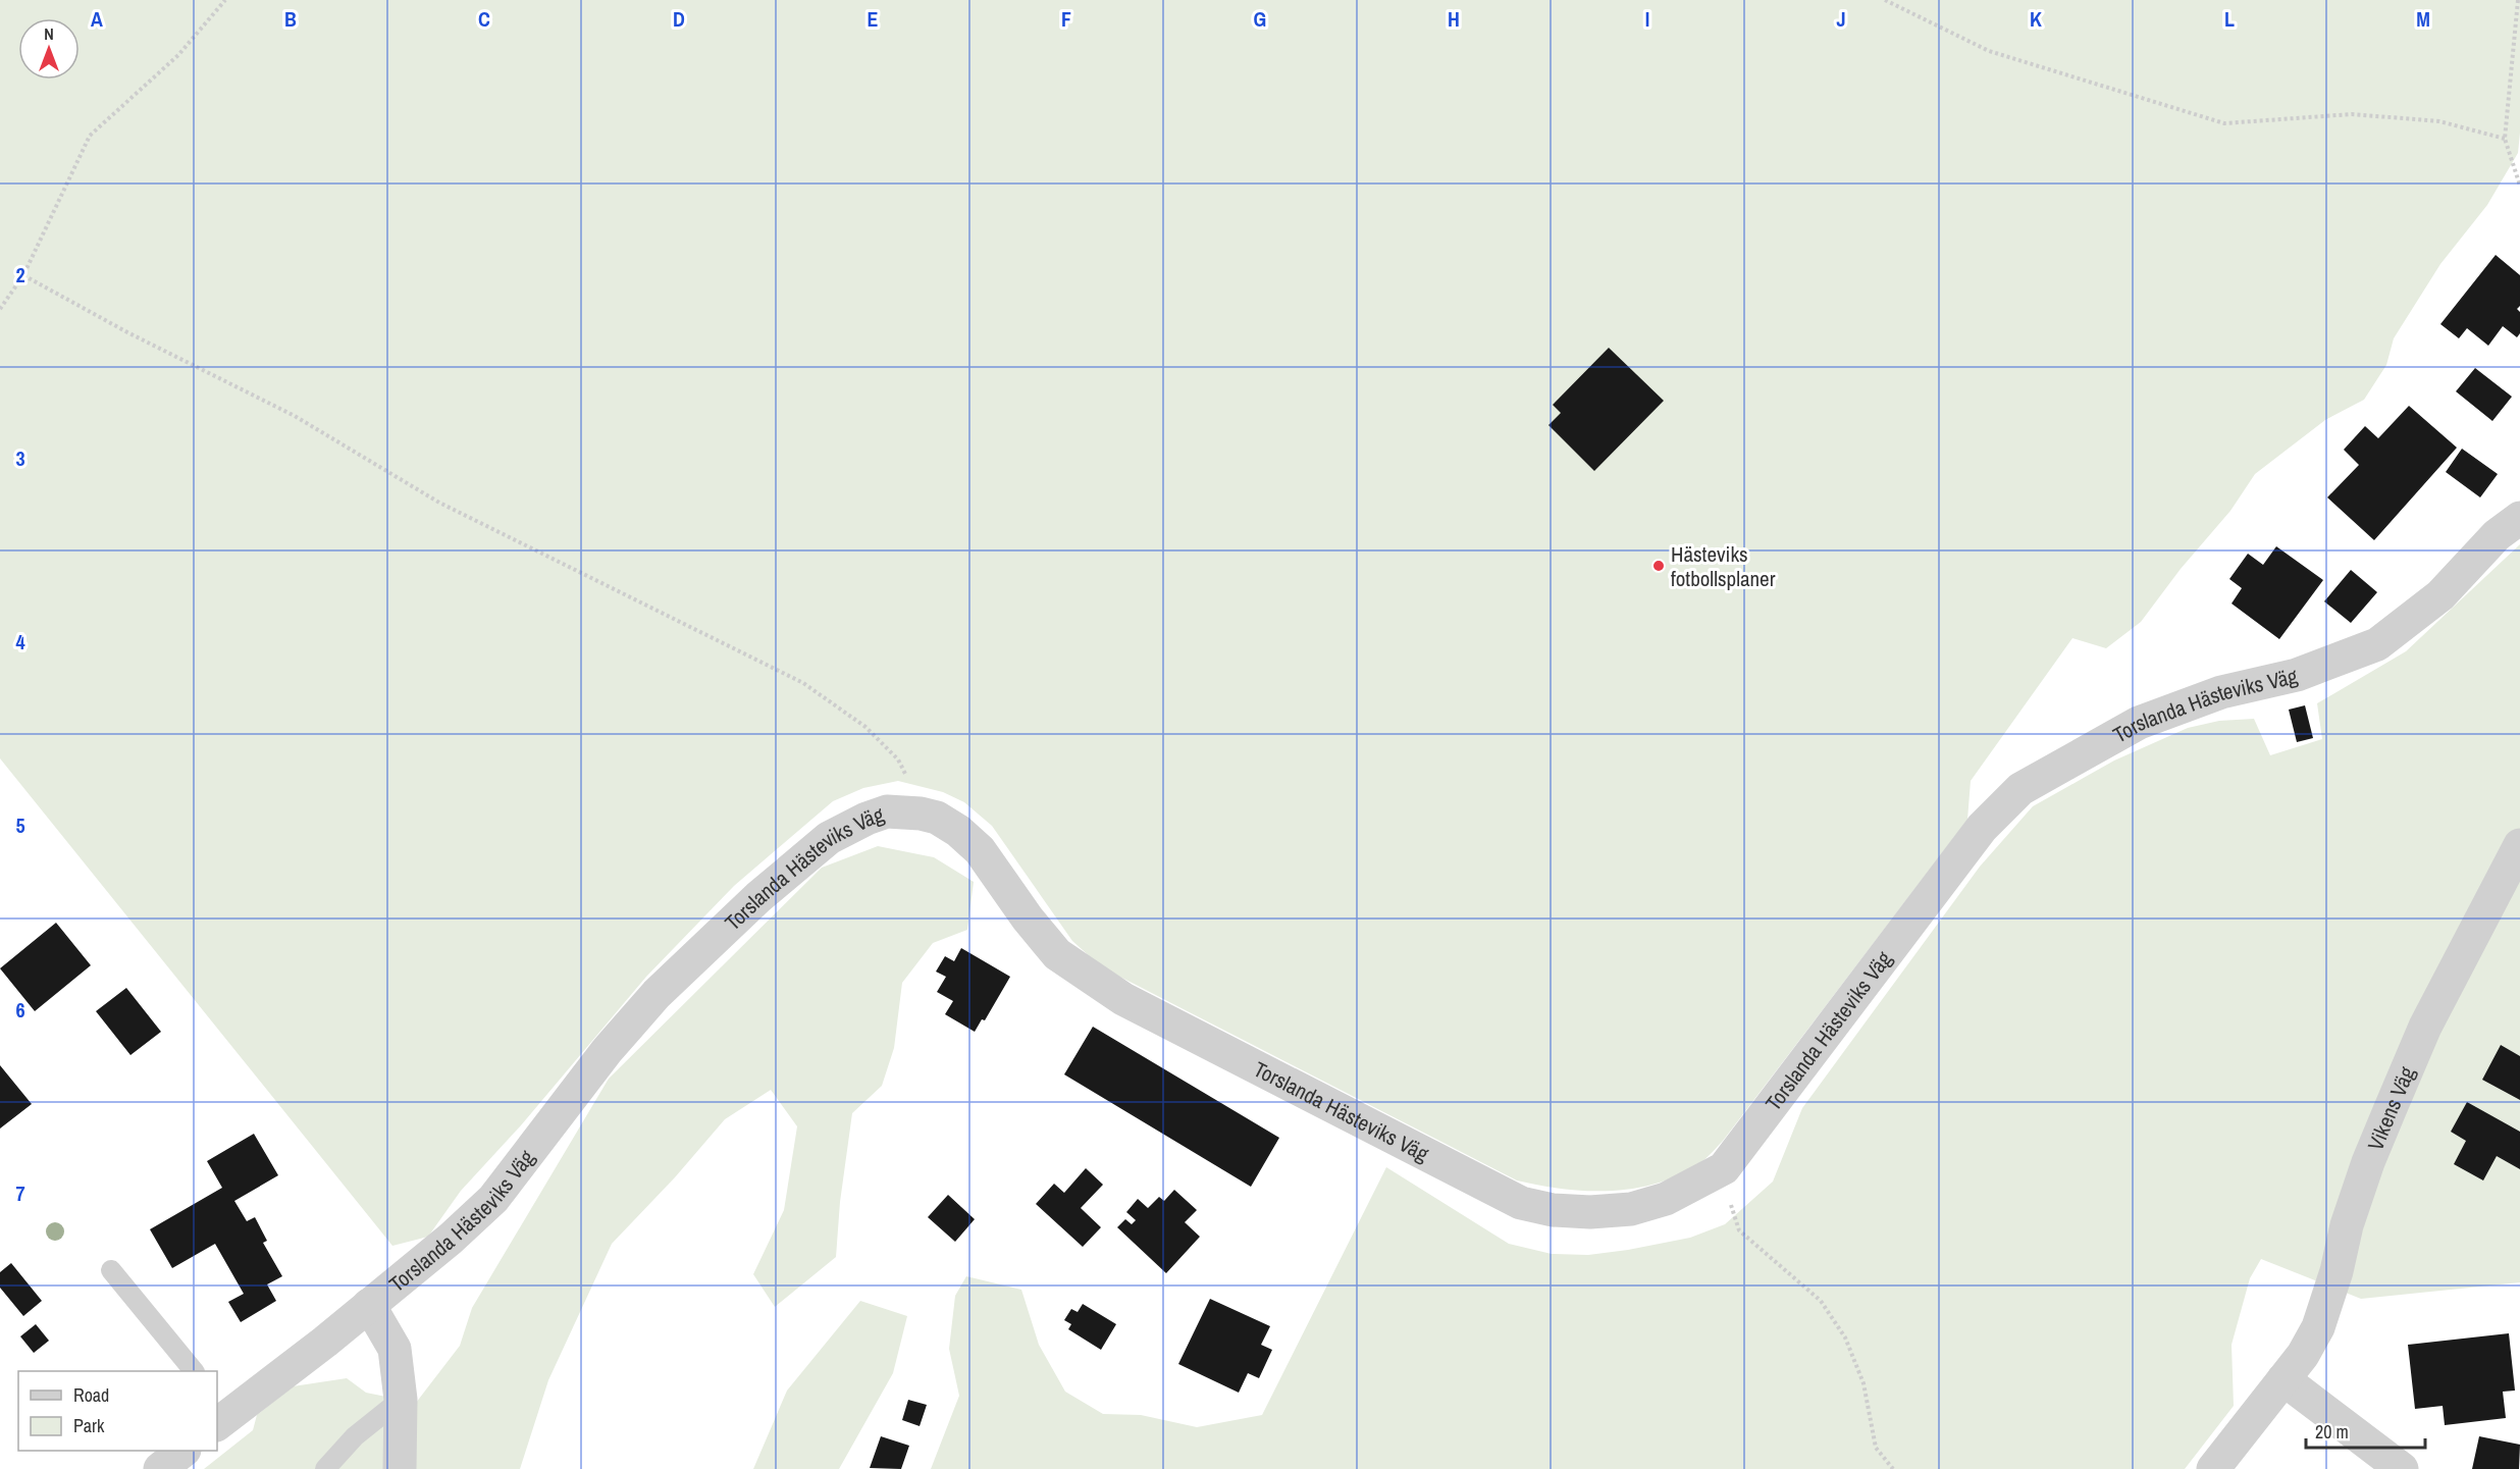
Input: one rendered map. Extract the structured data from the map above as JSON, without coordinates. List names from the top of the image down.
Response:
{
  "streets": {
    "street": ["Torslanda Hästeviks Väg", "Vikens Väg"]
  },
  "places": ["Hästeviks fotbollsplaner"],
  "legend": ["Road", "Park"],
  "scale_bar": "20 m",
  "north": "top",
  "grid": {
    "columns": [
      "A",
      "B",
      "C",
      "D",
      "E",
      "F",
      "G",
      "H",
      "I",
      "J",
      "K",
      "L",
      "M"
    ],
    "rows": [
      "2",
      "3",
      "4",
      "5",
      "6",
      "7"
    ]
  }
}
